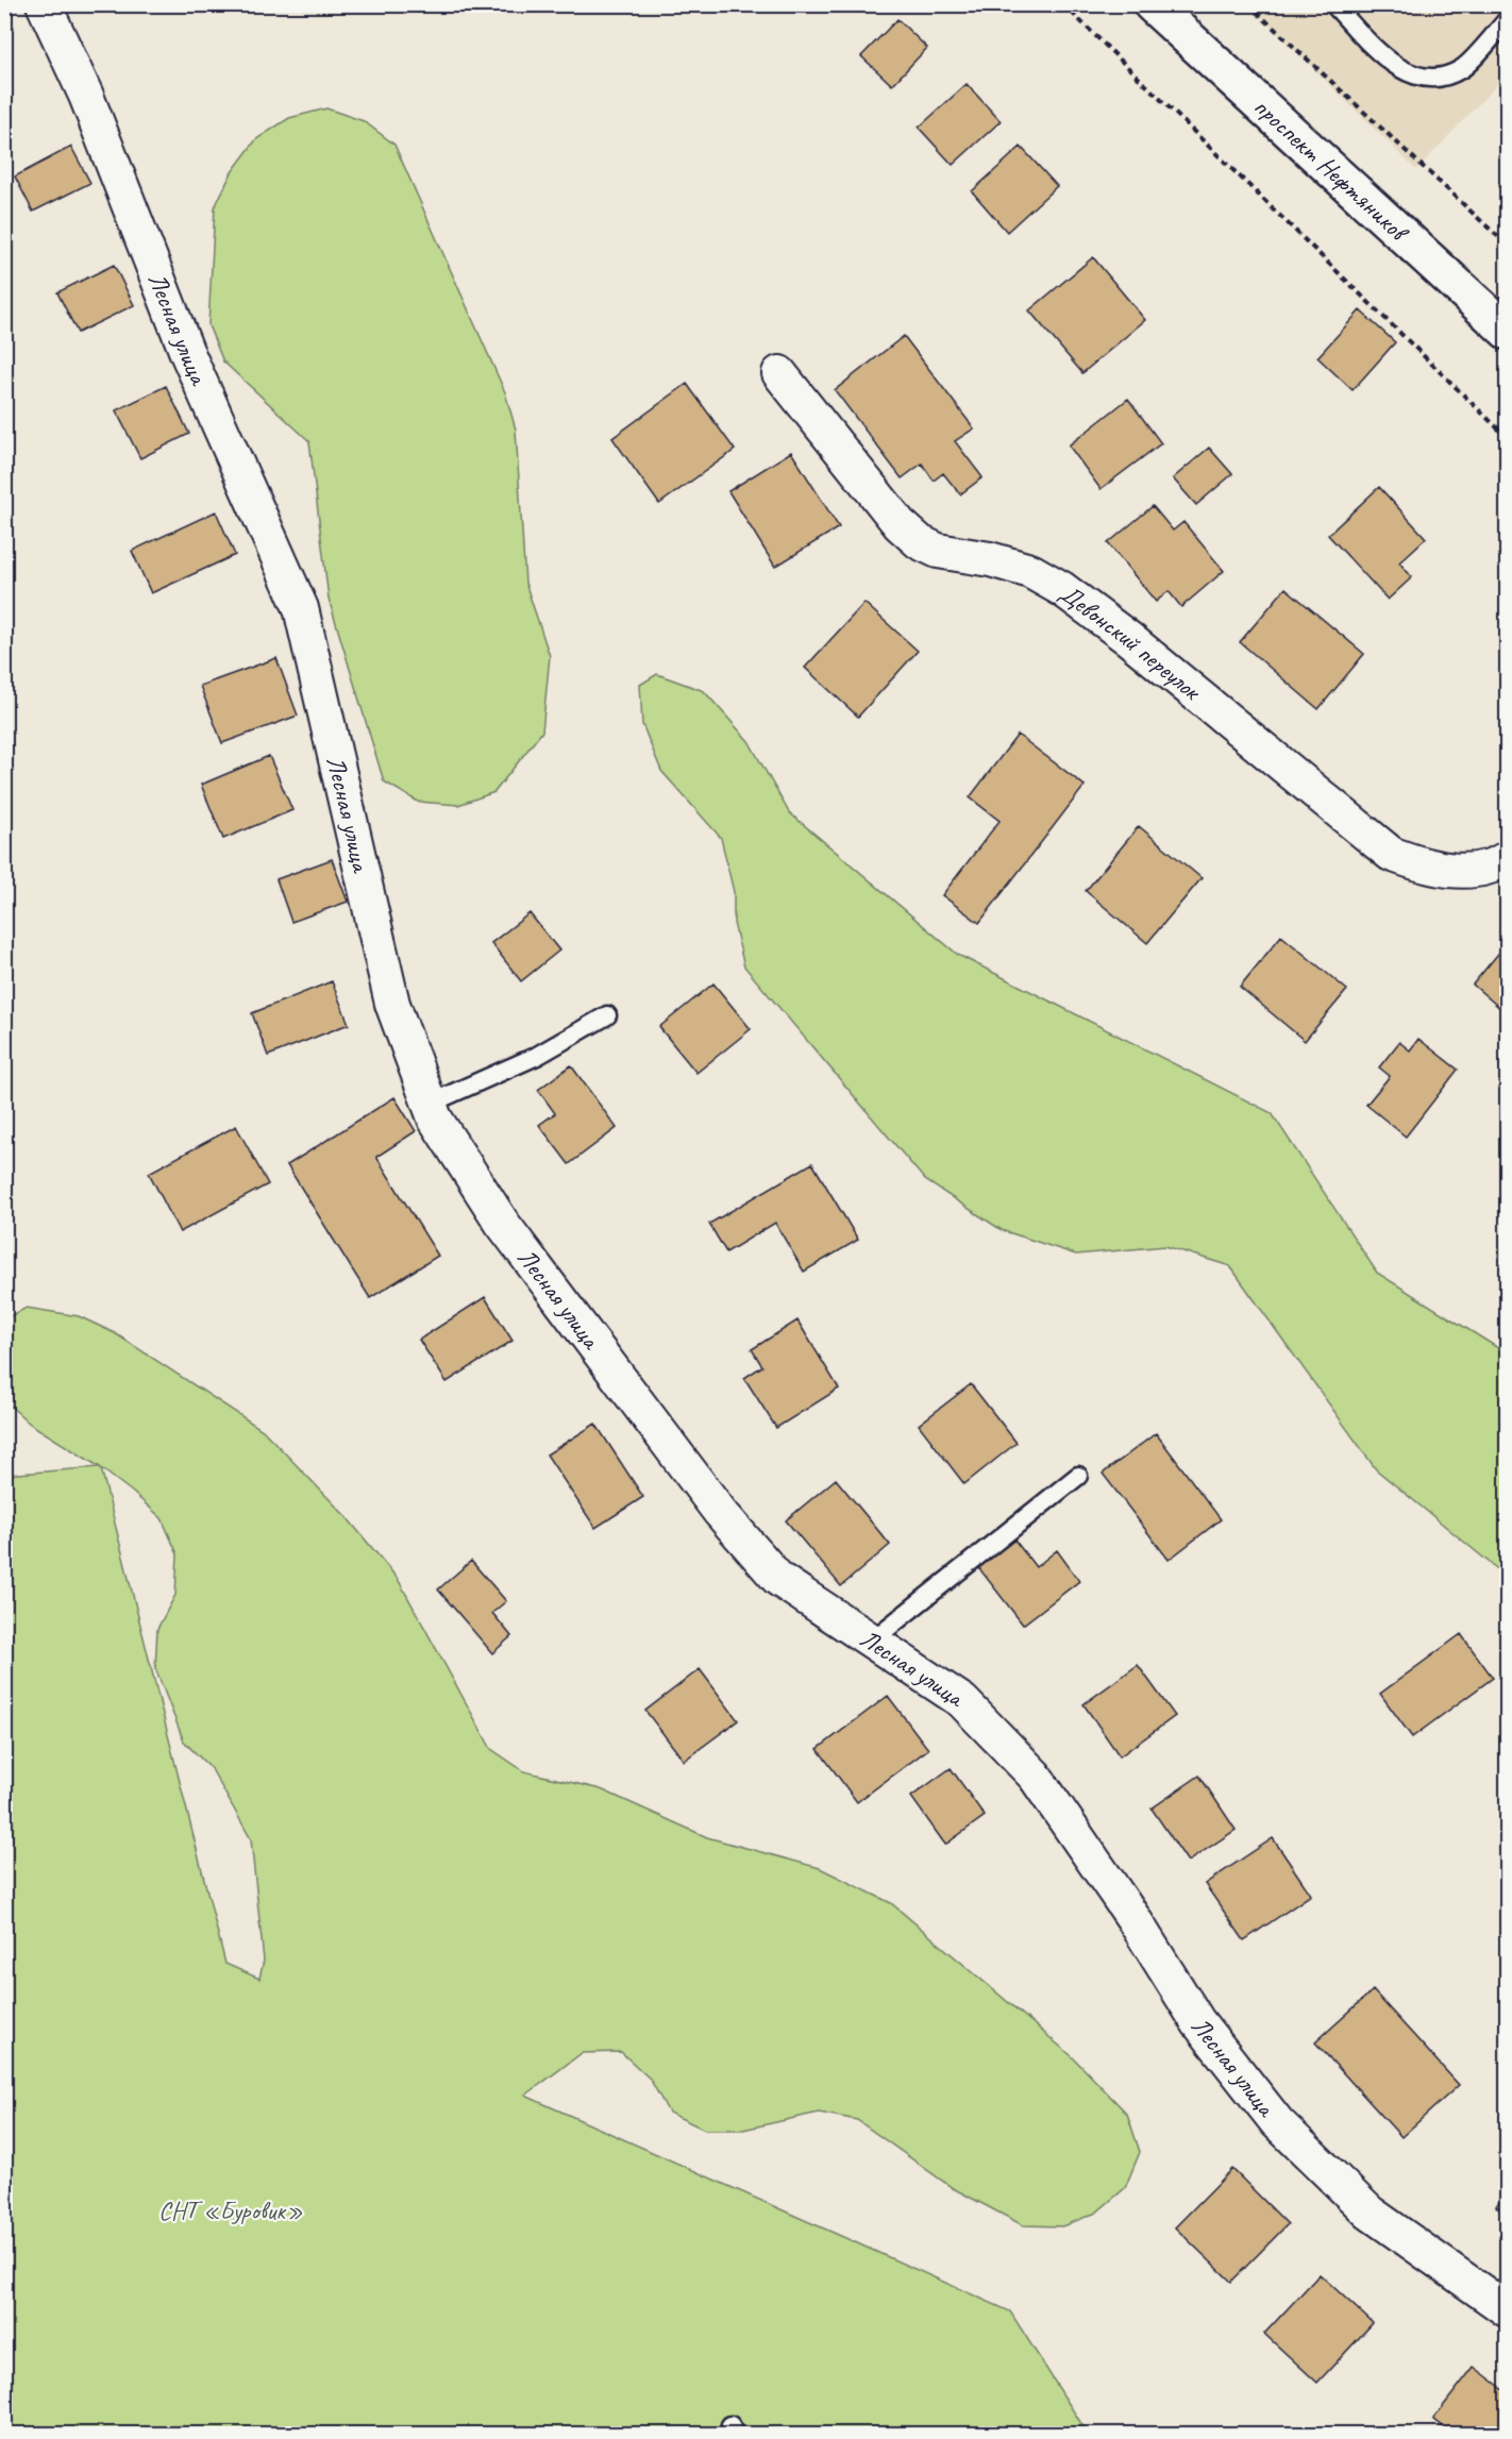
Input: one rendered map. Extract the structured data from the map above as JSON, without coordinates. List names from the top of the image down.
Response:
{
  "streets": {
    "main road": ["проспект Нефтяников"],
    "street": ["Лесная улица", "Девонский переулок"]
  },
  "parks": ["СНТ «Буровик»"]
}
